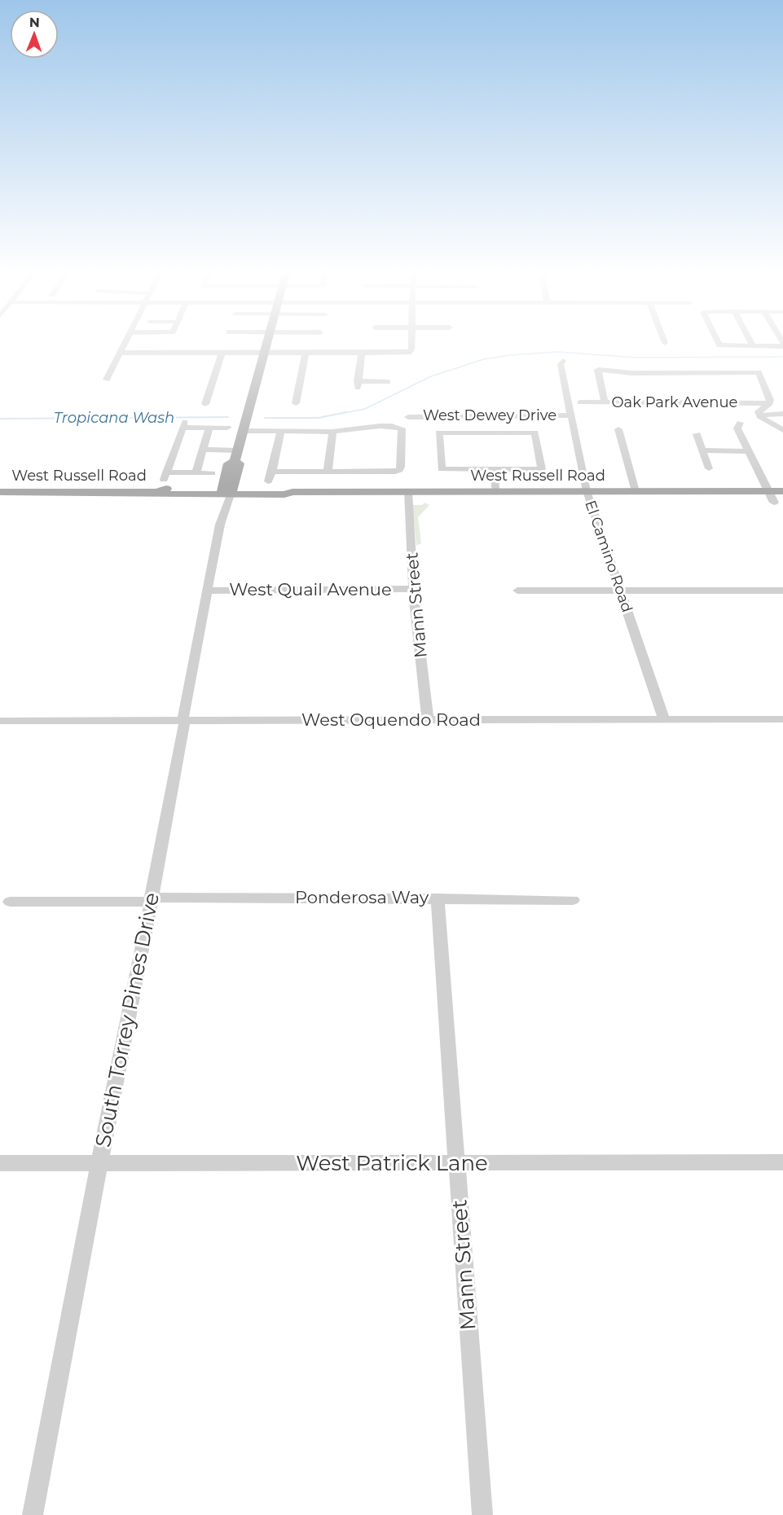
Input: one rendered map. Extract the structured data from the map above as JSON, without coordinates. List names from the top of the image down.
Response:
{
  "streets": {
    "main road": ["West Russell Road", "South Torrey Pines Drive"],
    "street": [
      "Oak Park Avenue",
      "West Dewey Drive",
      "El Camino Road",
      "West Quail Avenue",
      "Mann Street",
      "West Oquendo Road",
      "Ponderosa Way",
      "West Patrick Lane"
    ]
  },
  "crossings": [
    ["West Dewey Drive", "El Camino Road"],
    ["West Russell Road", "El Camino Road"],
    ["West Russell Road", "Mann Street"],
    ["West Russell Road", "South Torrey Pines Drive"],
    ["El Camino Road", "West Oquendo Road"],
    ["West Quail Avenue", "Mann Street"],
    ["West Quail Avenue", "South Torrey Pines Drive"],
    ["Mann Street", "West Oquendo Road"],
    ["Mann Street", "Ponderosa Way"],
    ["Mann Street", "West Patrick Lane"],
    ["West Oquendo Road", "South Torrey Pines Drive"],
    ["Ponderosa Way", "South Torrey Pines Drive"],
    ["South Torrey Pines Drive", "West Patrick Lane"]
  ],
  "water": ["Tropicana Wash"],
  "north": "top"
}
